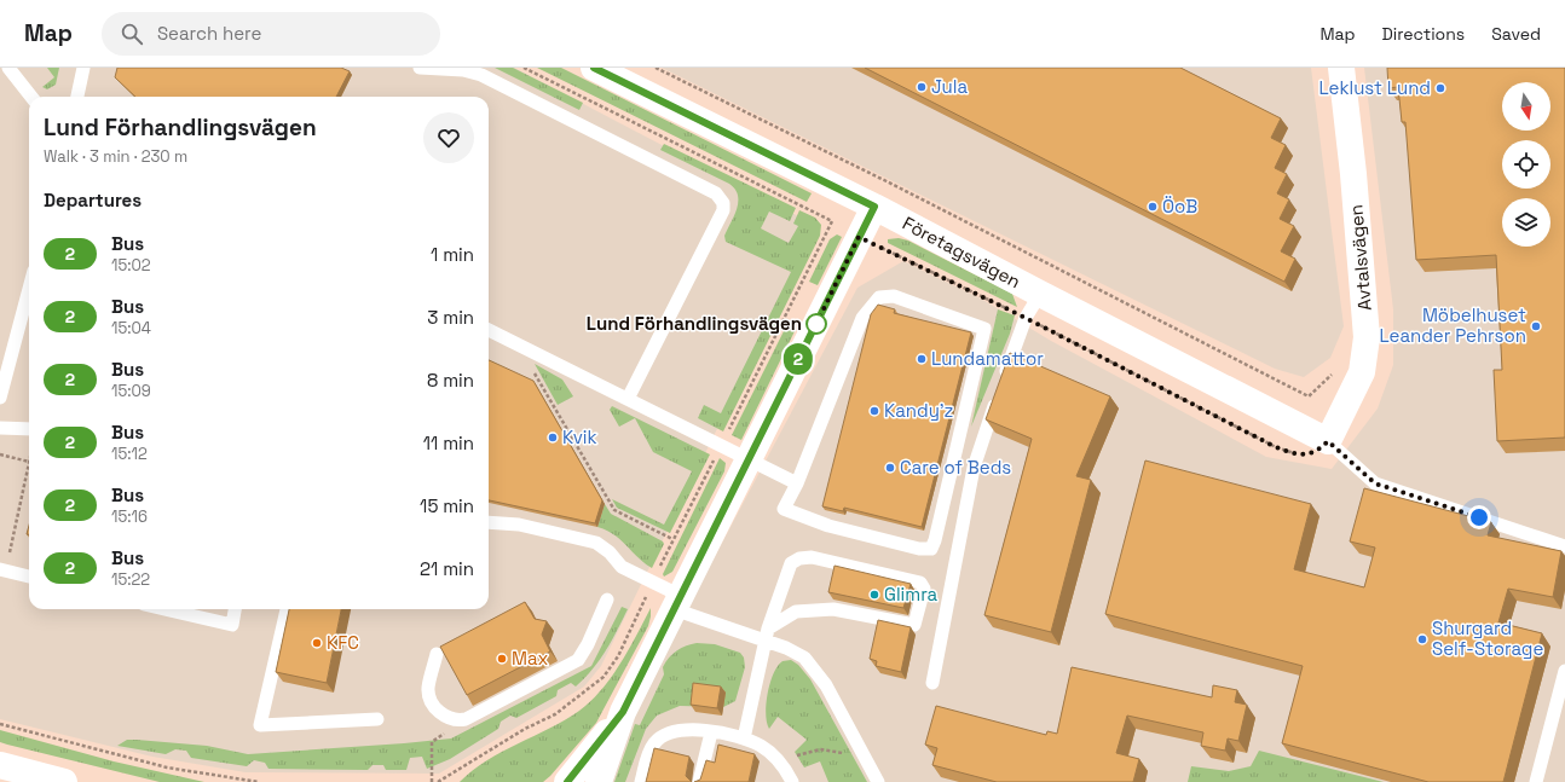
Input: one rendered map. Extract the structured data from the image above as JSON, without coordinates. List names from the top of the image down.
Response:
{
  "streets": {
    "street": ["Företagsvägen", "Avtalsvägen"]
  },
  "crossings": [
    ["Företagsvägen", "Avtalsvägen"]
  ],
  "places": [
    "Jula",
    "Leklust Lund",
    "ÖoB",
    "Lund Förhandlingsvägen",
    "Möbelhuset Leander Pehrson",
    "Lundamattor",
    "Kandy'z",
    "Kvik",
    "Care of Beds",
    "Glimra",
    "Shurgard Self-Storage",
    "KFC",
    "Max"
  ],
  "lines": ["bus line 2"],
  "north": "bottom",
  "page": {
    "header": "Map",
    "search": "Search here",
    "nav": ["Map", "Directions", "Saved"],
    "on_map": "2",
    "heading": [
      ["Lund Förhandlingsvägen", "Walk · 3 min · 230 m"],
      "Departures"
    ],
    "list": [
      {
        "mark": "2",
        "name": "Bus",
        "note": "15:02",
        "value": "1 min"
      },
      {
        "mark": "2",
        "name": "Bus",
        "note": "15:04",
        "value": "3 min"
      },
      {
        "mark": "2",
        "name": "Bus",
        "note": "15:09",
        "value": "8 min"
      },
      {
        "mark": "2",
        "name": "Bus",
        "note": "15:12",
        "value": "11 min"
      },
      {
        "mark": "2",
        "name": "Bus",
        "note": "15:16",
        "value": "15 min"
      },
      {
        "mark": "2",
        "name": "Bus",
        "note": "15:22",
        "value": "21 min"
      }
    ]
  }
}
